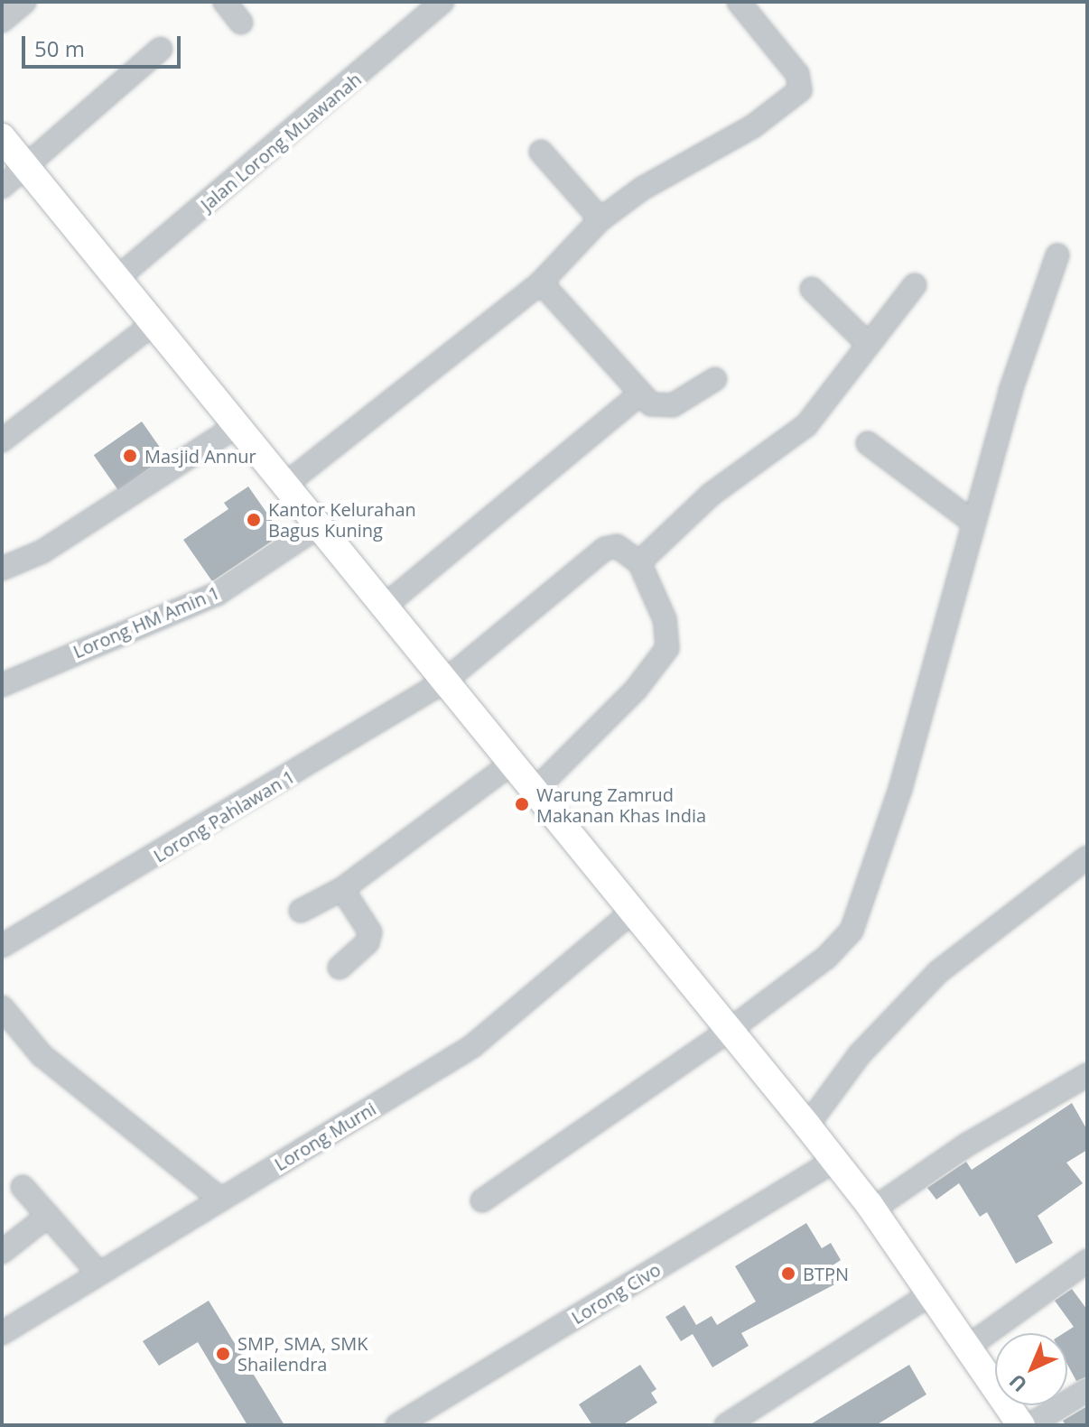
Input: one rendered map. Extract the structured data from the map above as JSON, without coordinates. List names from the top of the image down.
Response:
{
  "streets": {
    "street": [
      "Jalan Lorong Muawanah",
      "Lorong HM Amin 1",
      "Lorong Pahlawan 1",
      "Lorong Murni",
      "Lorong Civo"
    ]
  },
  "places": [
    "Masjid Annur",
    "Kantor Kelurahan Bagus Kuning",
    "Warung Zamrud Makanan Khas India",
    "BTPN",
    "SMP, SMA, SMK Shailendra"
  ],
  "scale_bar": "50 m",
  "north": "bottom left"
}
